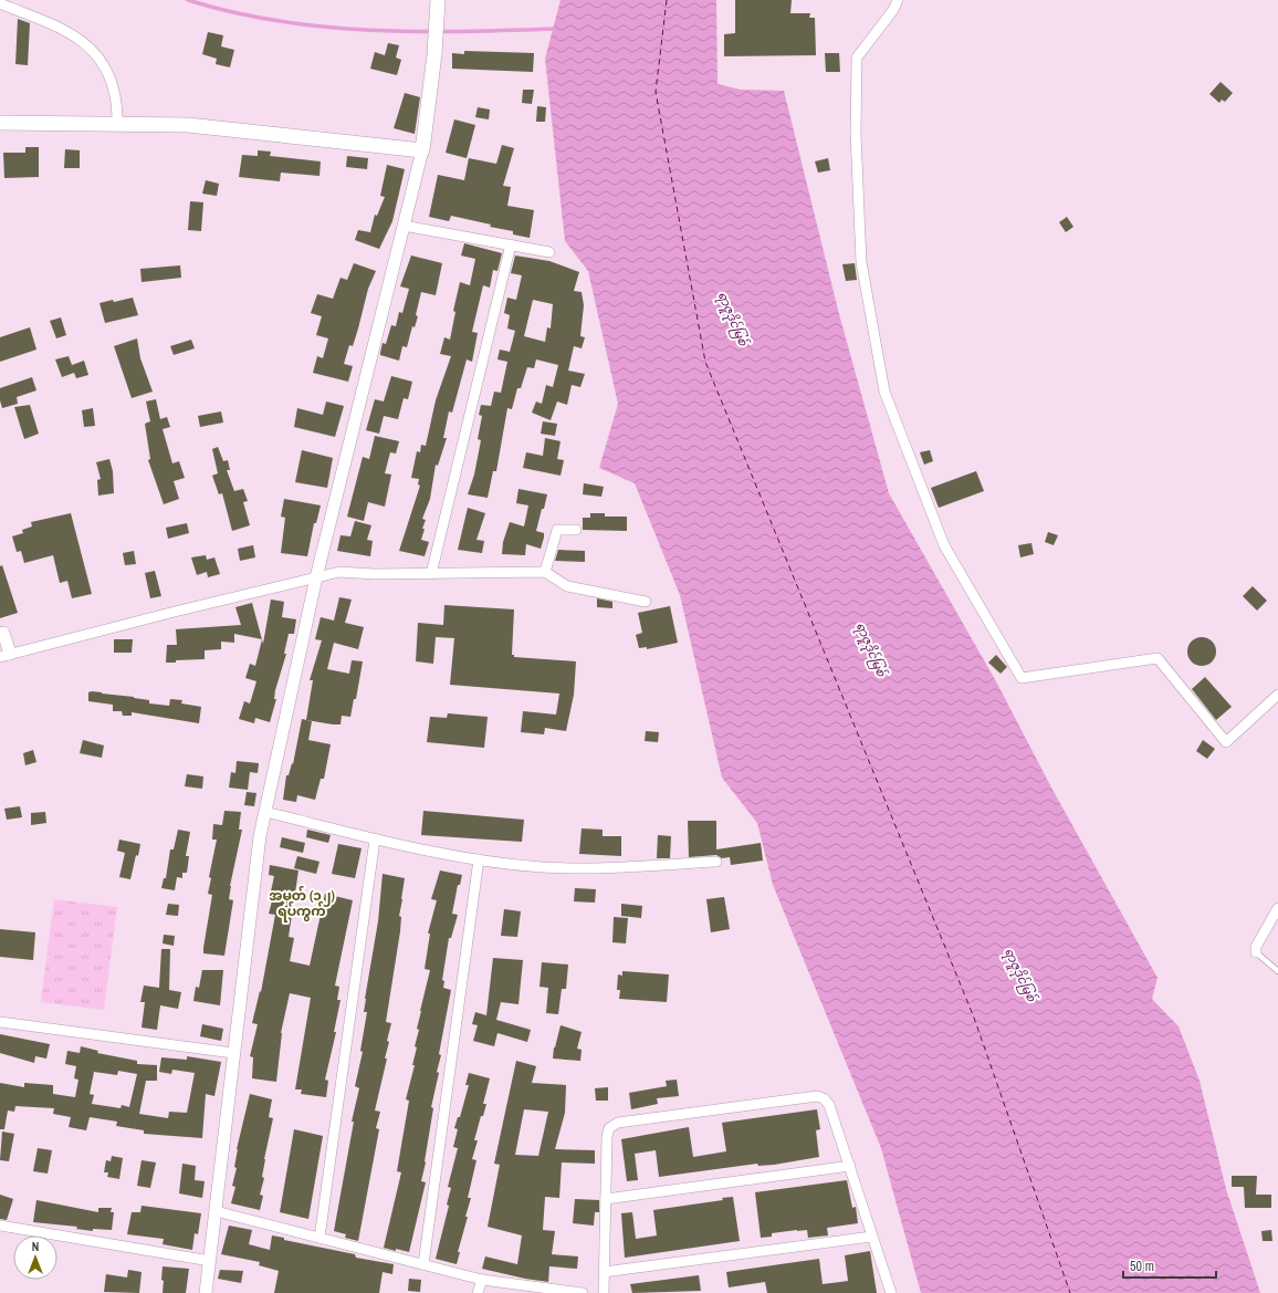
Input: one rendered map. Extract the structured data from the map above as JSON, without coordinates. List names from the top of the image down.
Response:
{
  "districts": ["အမှတ် (၁၂) ရပ်ကွက်"],
  "water": ["ရာဇူဒိုင်မြစ်"],
  "scale_bar": "50 m",
  "north": "top"
}
